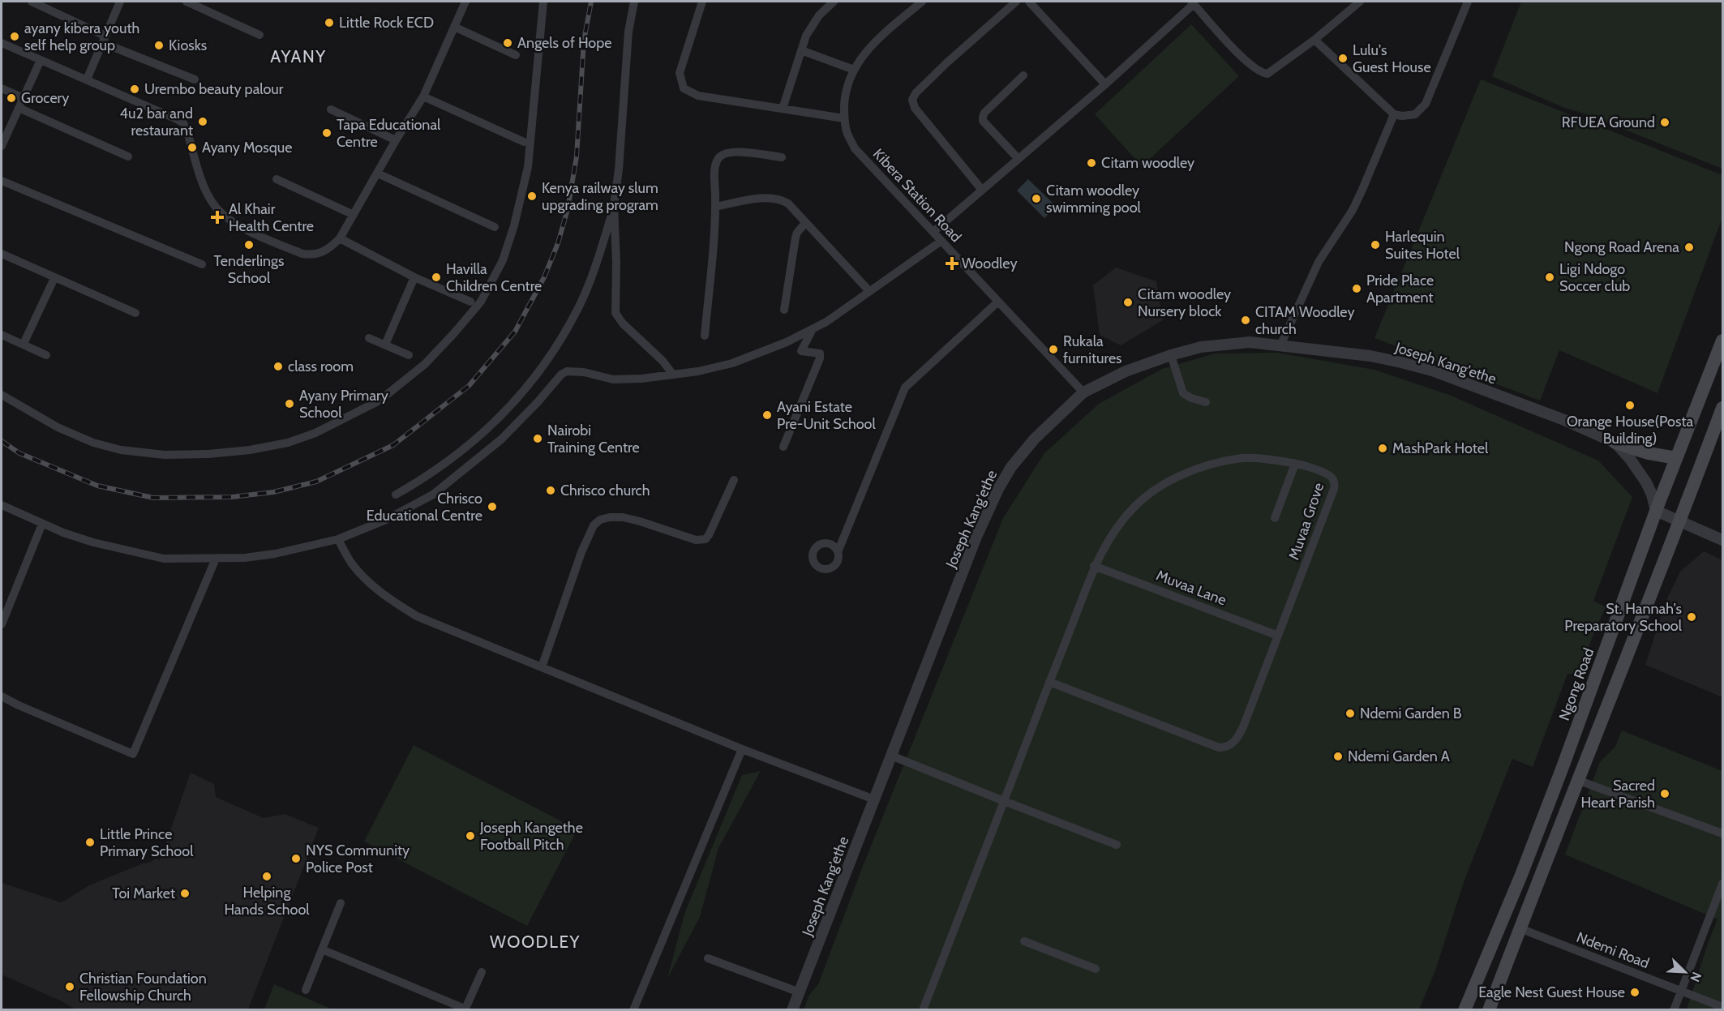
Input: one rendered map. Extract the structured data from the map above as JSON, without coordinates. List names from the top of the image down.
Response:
{
  "streets": {
    "main road": ["Ngong Road"],
    "street": [
      "Kibera Station Road",
      "Joseph Kang'ethe",
      "Muvaa Grove",
      "Muvaa Lane",
      "Ndemi Road"
    ]
  },
  "crossings": [
    ["Kibera Station Road", "Joseph Kang'ethe"],
    ["Muvaa Grove", "Muvaa Lane"]
  ],
  "districts": ["AYANY", "WOODLEY"],
  "places": {
    "other": [
      "Little Rock ECD",
      "ayany kibera youth self help group",
      "Angels of Hope",
      "Kiosks",
      "Lulu's Guest House",
      "Urembo beauty palour",
      "Grocery",
      "4u2 bar and restaurant",
      "RFUEA Ground",
      "Tapa Educational Centre",
      "Ayany Mosque",
      "Citam woodley",
      "Kenya railway slum upgrading program",
      "Citam woodley swimming pool",
      "Tenderlings School",
      "Harlequin Suites Hotel",
      "Ngong Road Arena",
      "Havilla Children Centre",
      "Ligi Ndogo Soccer club",
      "Pride Place Apartment",
      "Citam woodley Nursery block",
      "CITAM Woodley church",
      "Rukala furnitures",
      "class room",
      "Ayany Primary School",
      "Orange House(Posta Building)",
      "Ayani Estate Pre-Unit School",
      "Nairobi Training Centre",
      "MashPark Hotel",
      "Chrisco church",
      "Chrisco Educational Centre",
      "St. Hannah's Preparatory School",
      "Ndemi Garden B",
      "Ndemi Garden A",
      "Sacred Heart Parish",
      "Joseph Kangethe Football Pitch",
      "Little Prince Primary School",
      "NYS Community Police Post",
      "Helping Hands School",
      "Toi Market",
      "Christian Foundation Fellowship Church",
      "Eagle Nest Guest House"
    ],
    "health": ["Al Khair Health Centre", "Woodley"]
  },
  "north": "bottom right"
}
